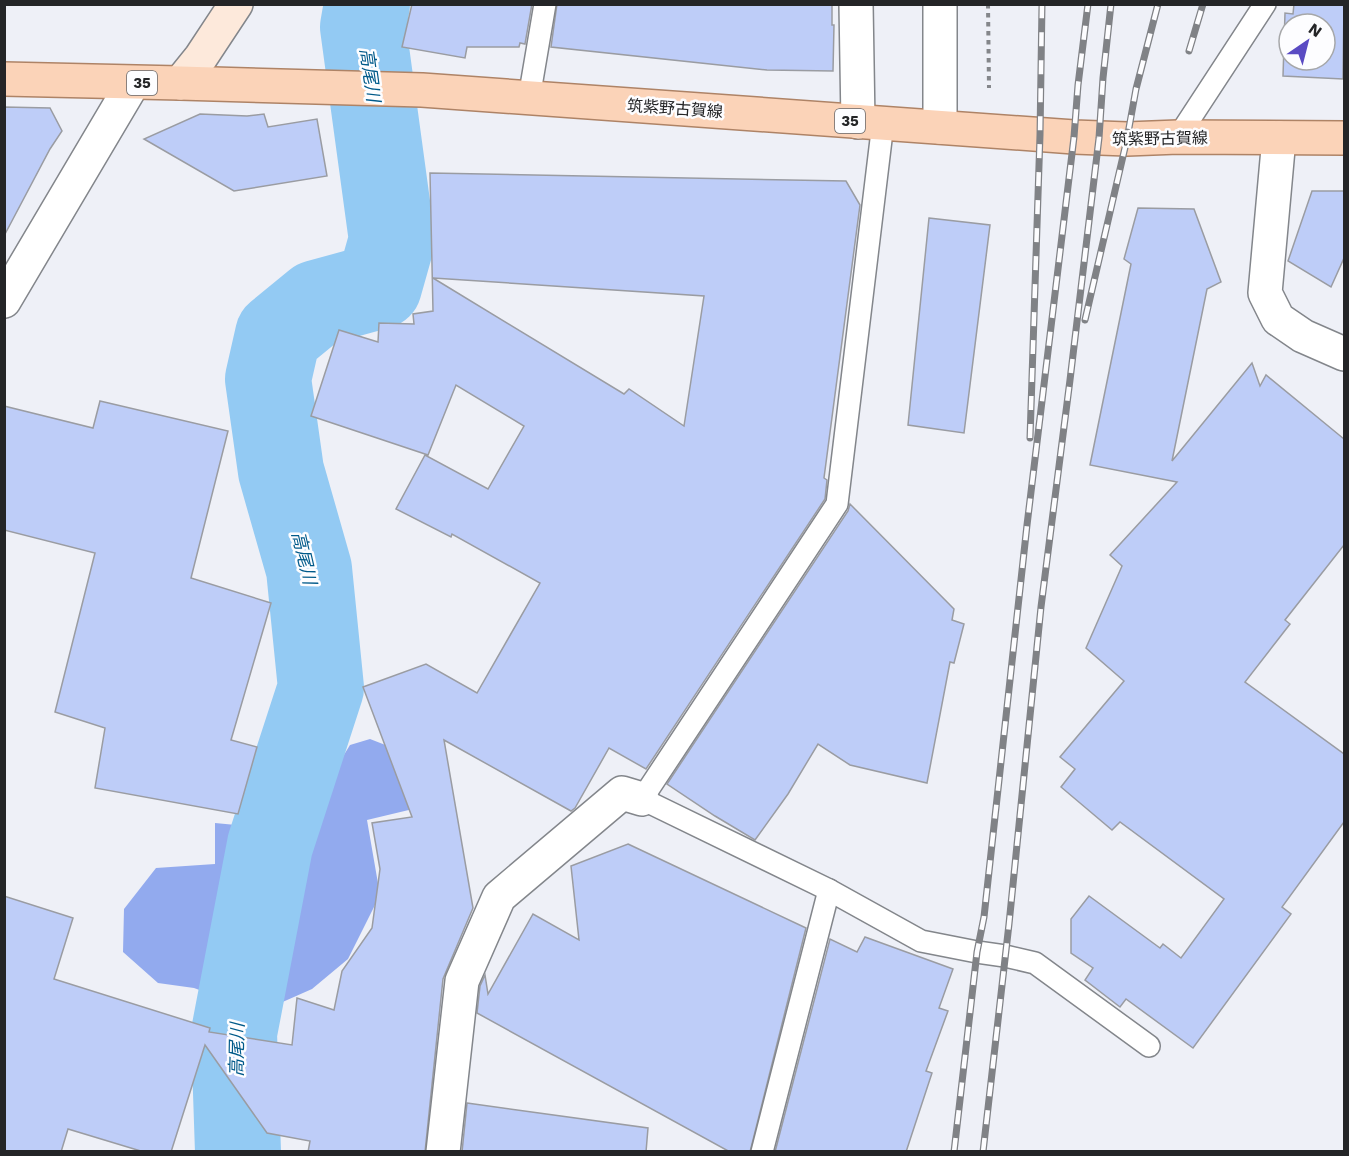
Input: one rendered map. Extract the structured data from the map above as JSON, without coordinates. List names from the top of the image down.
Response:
{
  "streets": {
    "main road": ["35", "筑紫野古賀線"]
  },
  "water": ["高尾川"],
  "north": "top right"
}
